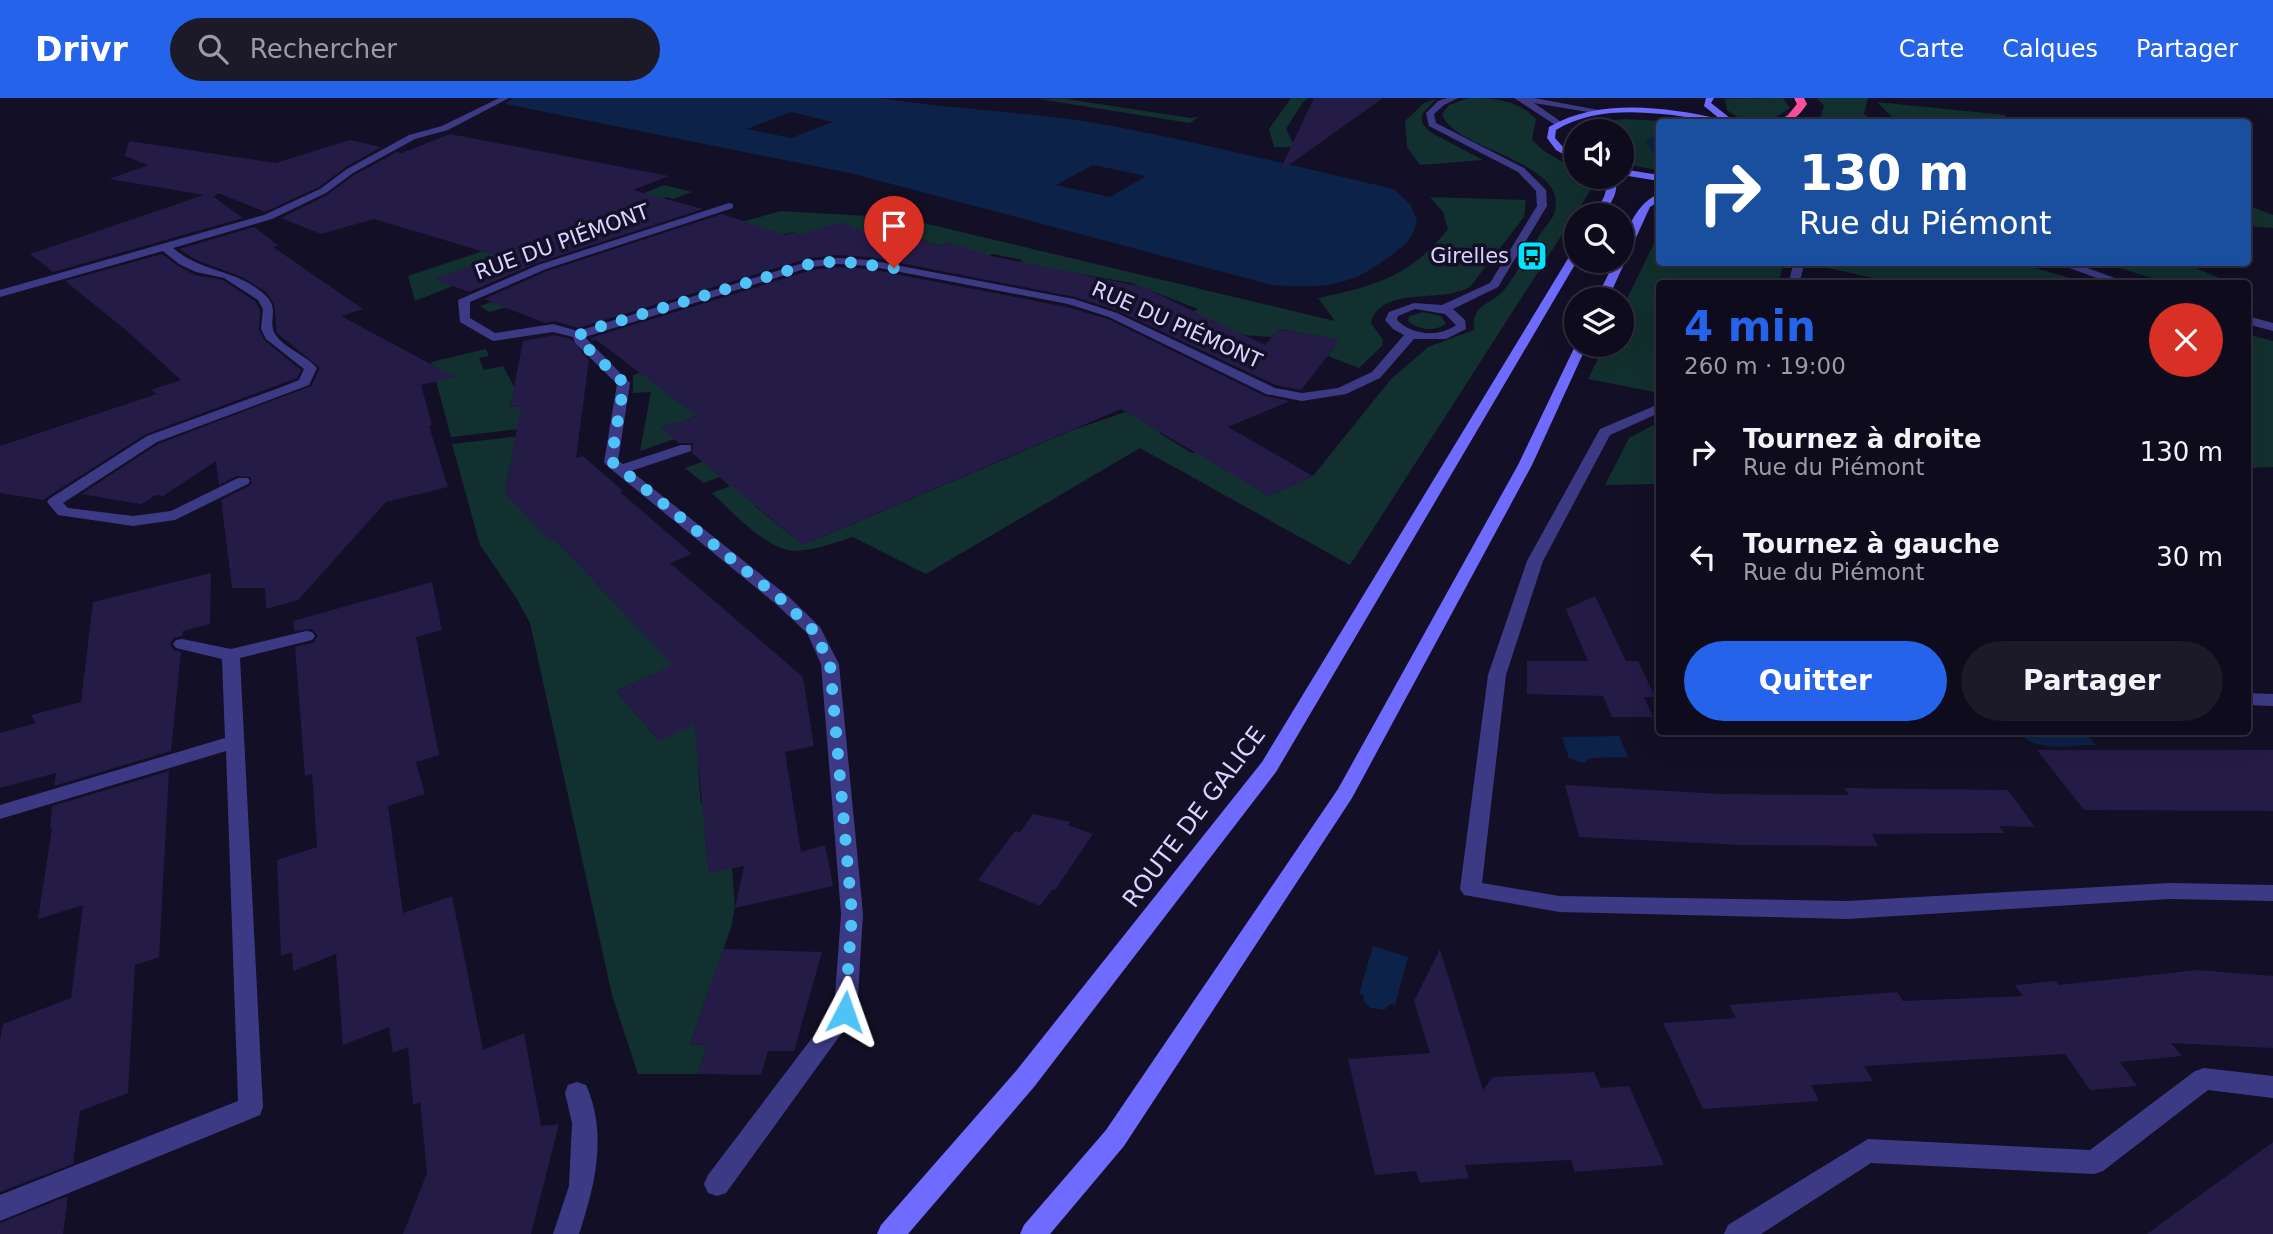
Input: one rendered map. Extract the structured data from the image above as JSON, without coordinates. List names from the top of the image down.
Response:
{
  "streets": {
    "main road": ["ROUTE DE GALICE"],
    "street": ["RUE DU PIÉMONT"]
  },
  "places": {
    "bus stop": ["Girelles"]
  },
  "page": {
    "header": "Drivr",
    "search": "Rechercher",
    "nav": ["Carte", "Calques", "Partager"],
    "turn": ["130 m", "Rue du Piémont"],
    "heading": ["4 min", "260 m · 19:00"],
    "list": [
      {
        "name": "Tournez à droite",
        "note": "Rue du Piémont",
        "value": "130 m"
      },
      {
        "name": "Tournez à gauche",
        "note": "Rue du Piémont",
        "value": "30 m"
      }
    ],
    "buttons": ["Quitter", "Partager"]
  }
}
